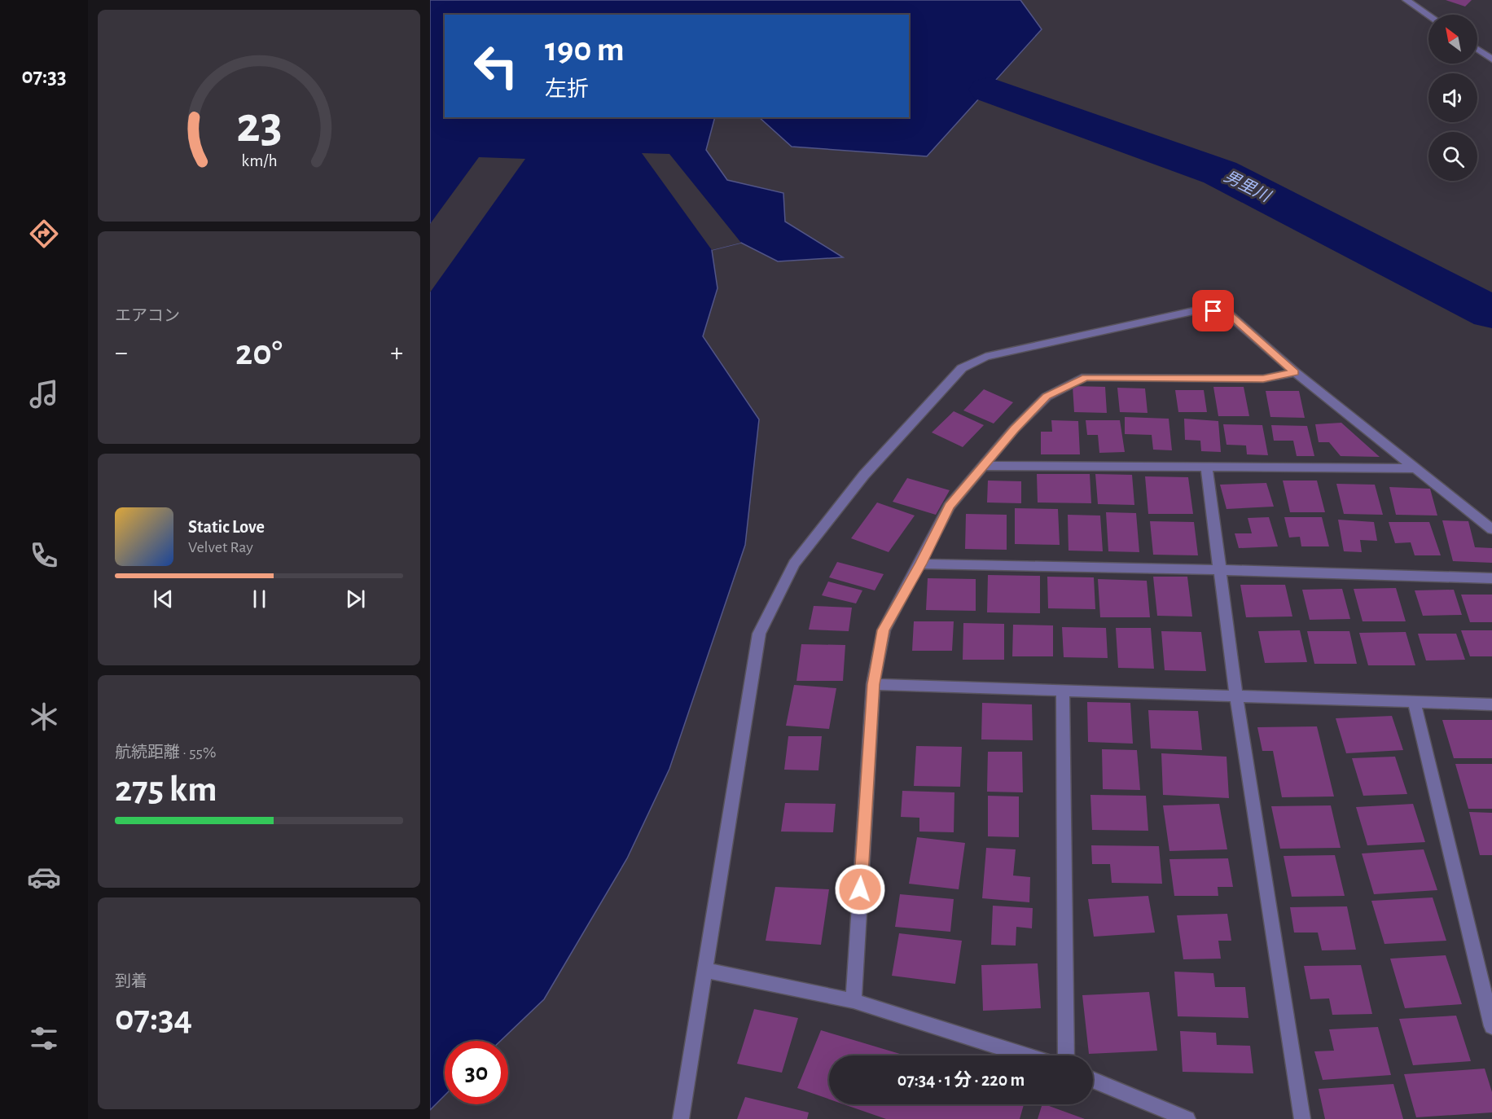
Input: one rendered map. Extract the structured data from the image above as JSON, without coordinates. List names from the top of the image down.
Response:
{
  "water": ["男里川"],
  "north": "top left",
  "page": {
    "tabs": "07:33",
    "turn": ["190 m", "左折"],
    "tile": [
      "エアコン",
      ["航続距離 · 55%", "275 km"],
      ["到着", "07:34"]
    ],
    "heat": ["−", "20°", "+"],
    "song": ["Static Love", "Velvet Ray"],
    "limit": "30",
    "trip": "07:34 · 1 分 · 220 m",
    "gauge": ["23", "km/h"]
  }
}
